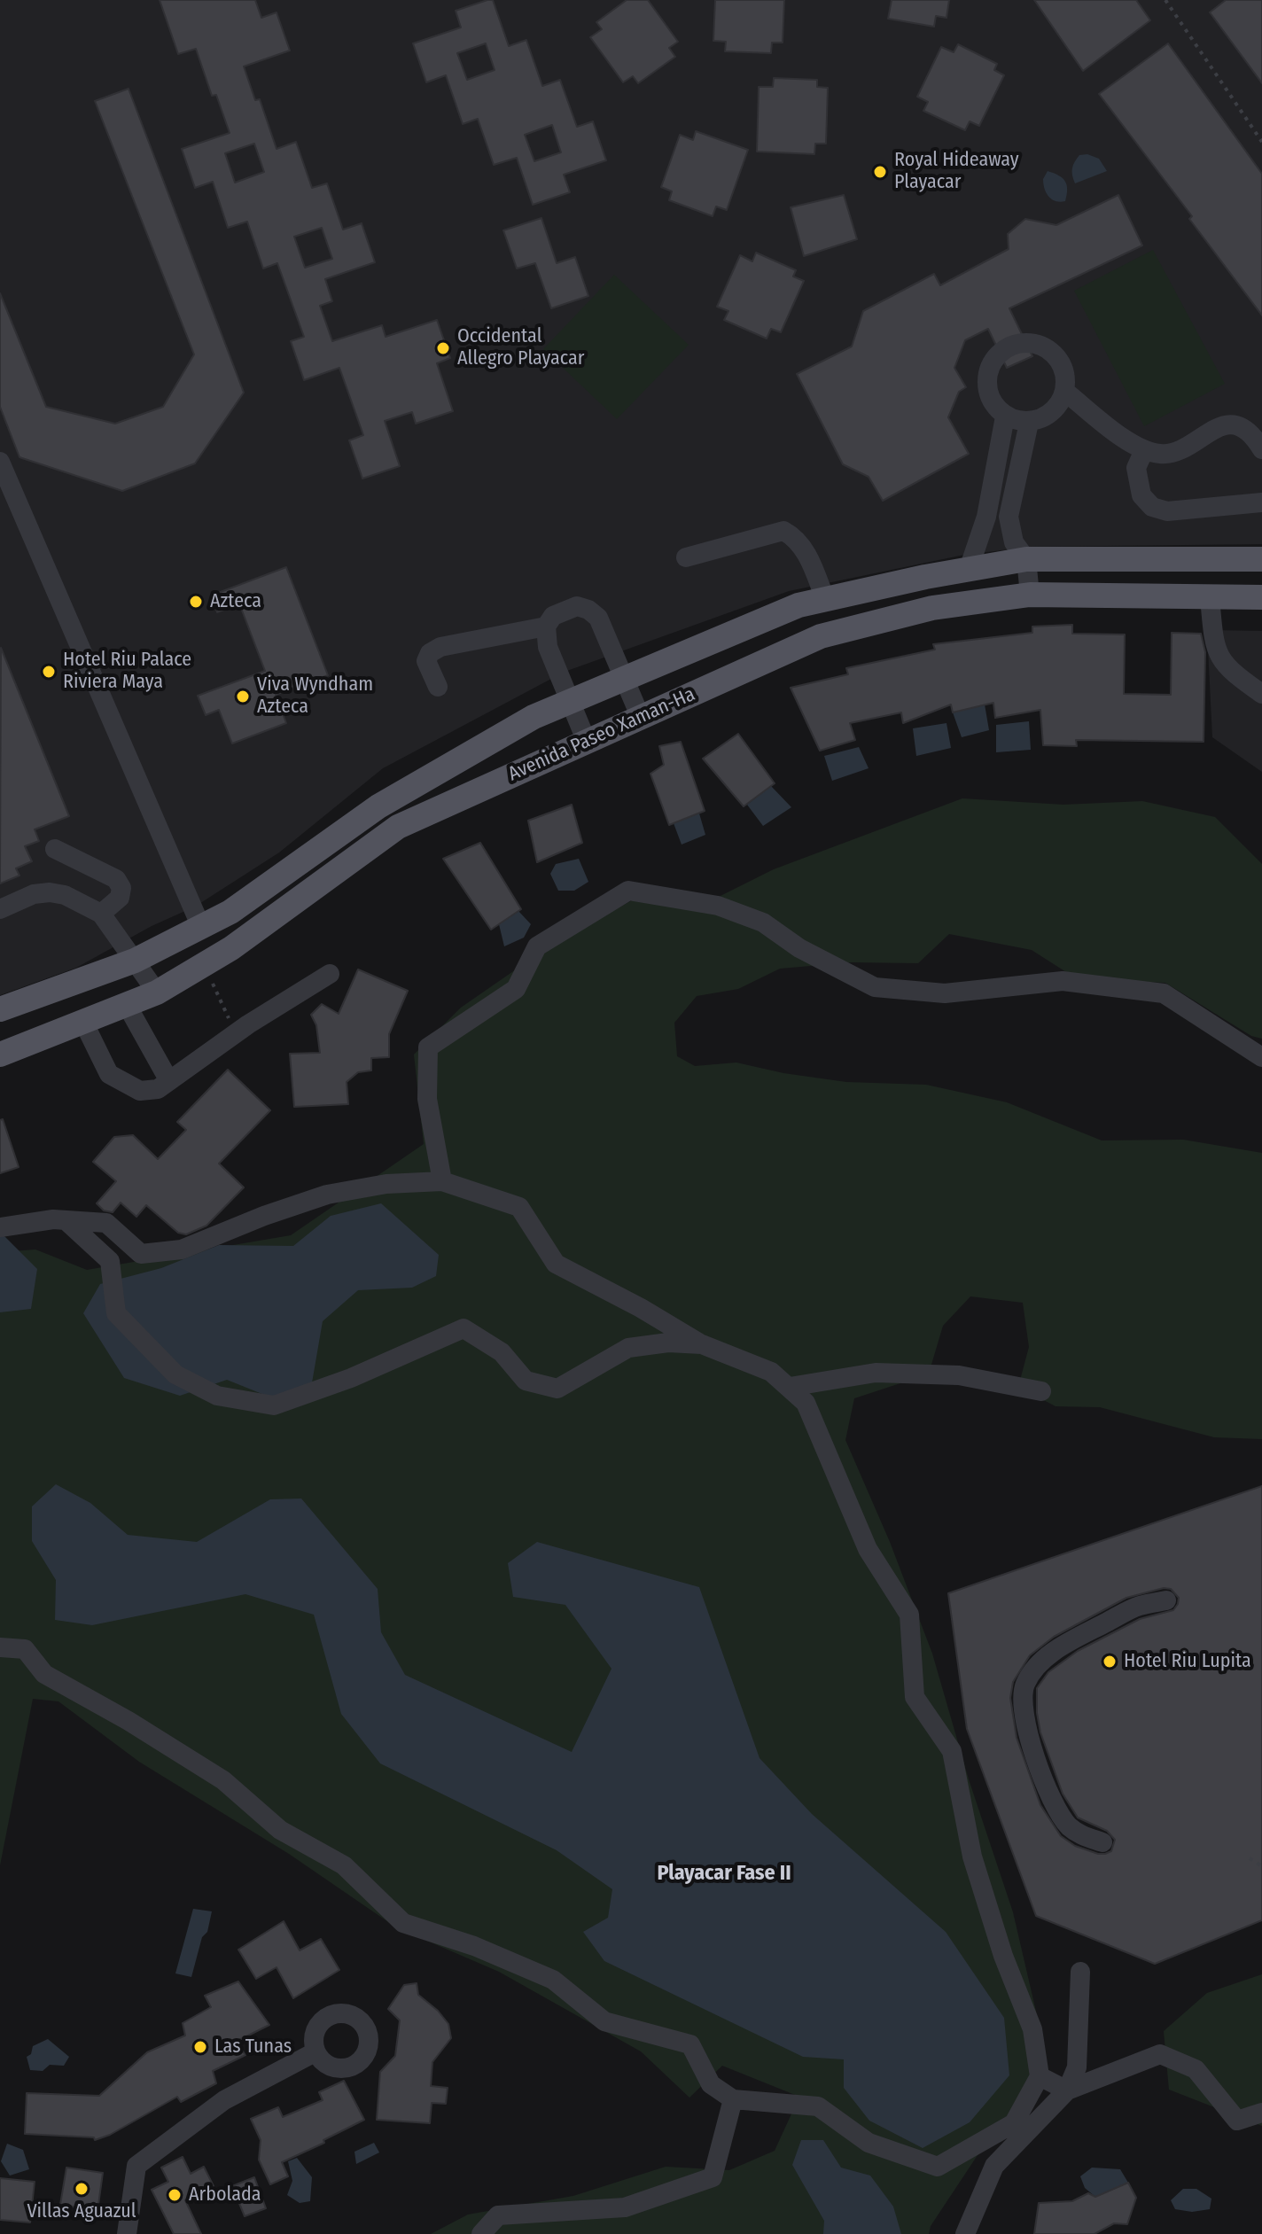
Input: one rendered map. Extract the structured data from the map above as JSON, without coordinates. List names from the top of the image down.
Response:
{
  "streets": {
    "main road": ["Avenida Paseo Xaman-Ha"]
  },
  "districts": ["Playacar Fase II"],
  "places": [
    "Royal Hideaway Playacar",
    "Occidental Allegro Playacar",
    "Azteca",
    "Hotel Riu Palace Riviera Maya",
    "Viva Wyndham Azteca",
    "Hotel Riu Lupita",
    "Las Tunas",
    "Villas Aguazul",
    "Arbolada"
  ]
}
